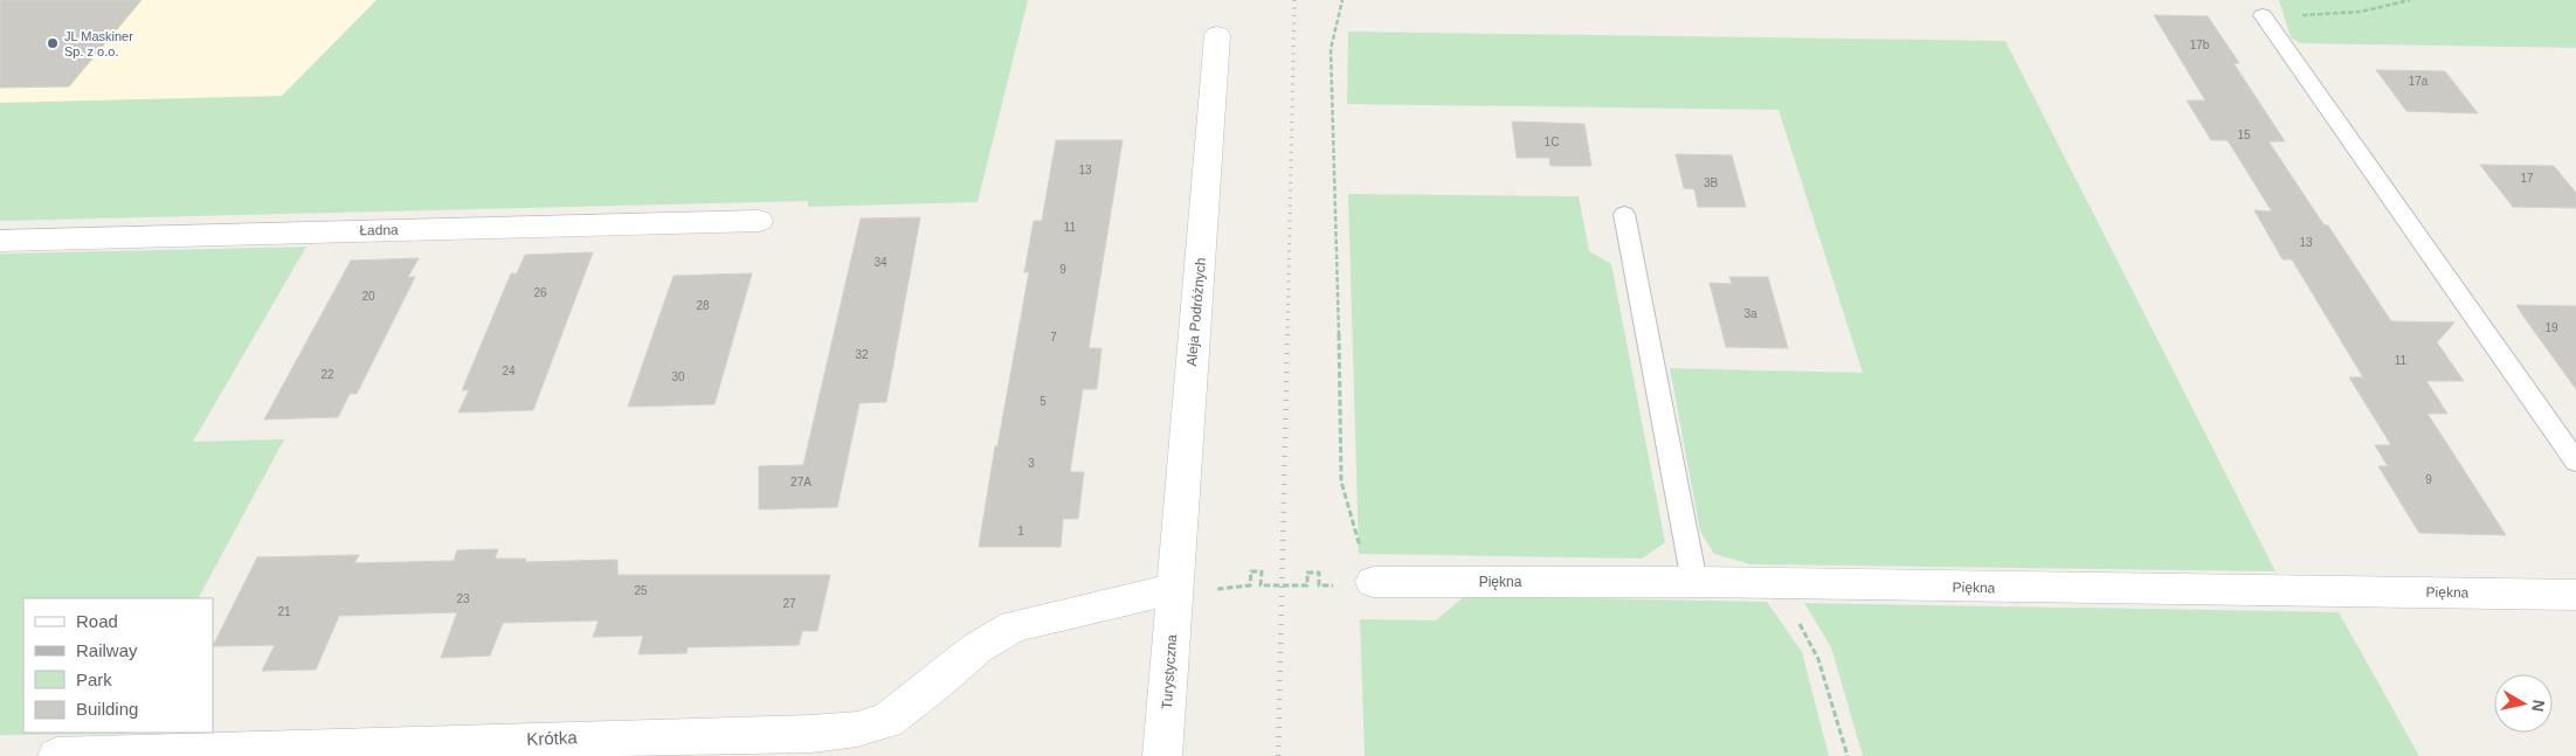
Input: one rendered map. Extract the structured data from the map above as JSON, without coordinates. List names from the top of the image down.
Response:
{
  "streets": {
    "street": [
      "Ładna",
      "Aleja Podróżnych",
      "Piękna",
      "Turystyczna",
      "Krótka"
    ]
  },
  "crossings": [
    ["Aleja Podróżnych", "Turystyczna"],
    ["Aleja Podróżnych", "Krótka"],
    ["Turystyczna", "Krótka"]
  ],
  "places": ["JL Maskiner Sp. z o.o."],
  "house_numbers": [
    "17b",
    "17a",
    "15",
    "1C",
    "13",
    "17",
    "3B",
    "11",
    "13",
    "34",
    "9",
    "26",
    "20",
    "28",
    "3a",
    "19",
    "7",
    "32",
    "11",
    "24",
    "22",
    "30",
    "5",
    "3",
    "9",
    "27A",
    "1",
    "25",
    "23",
    "27",
    "21"
  ],
  "legend": [
    "Road",
    "Railway",
    "Park",
    "Building"
  ],
  "north": "right"
}
